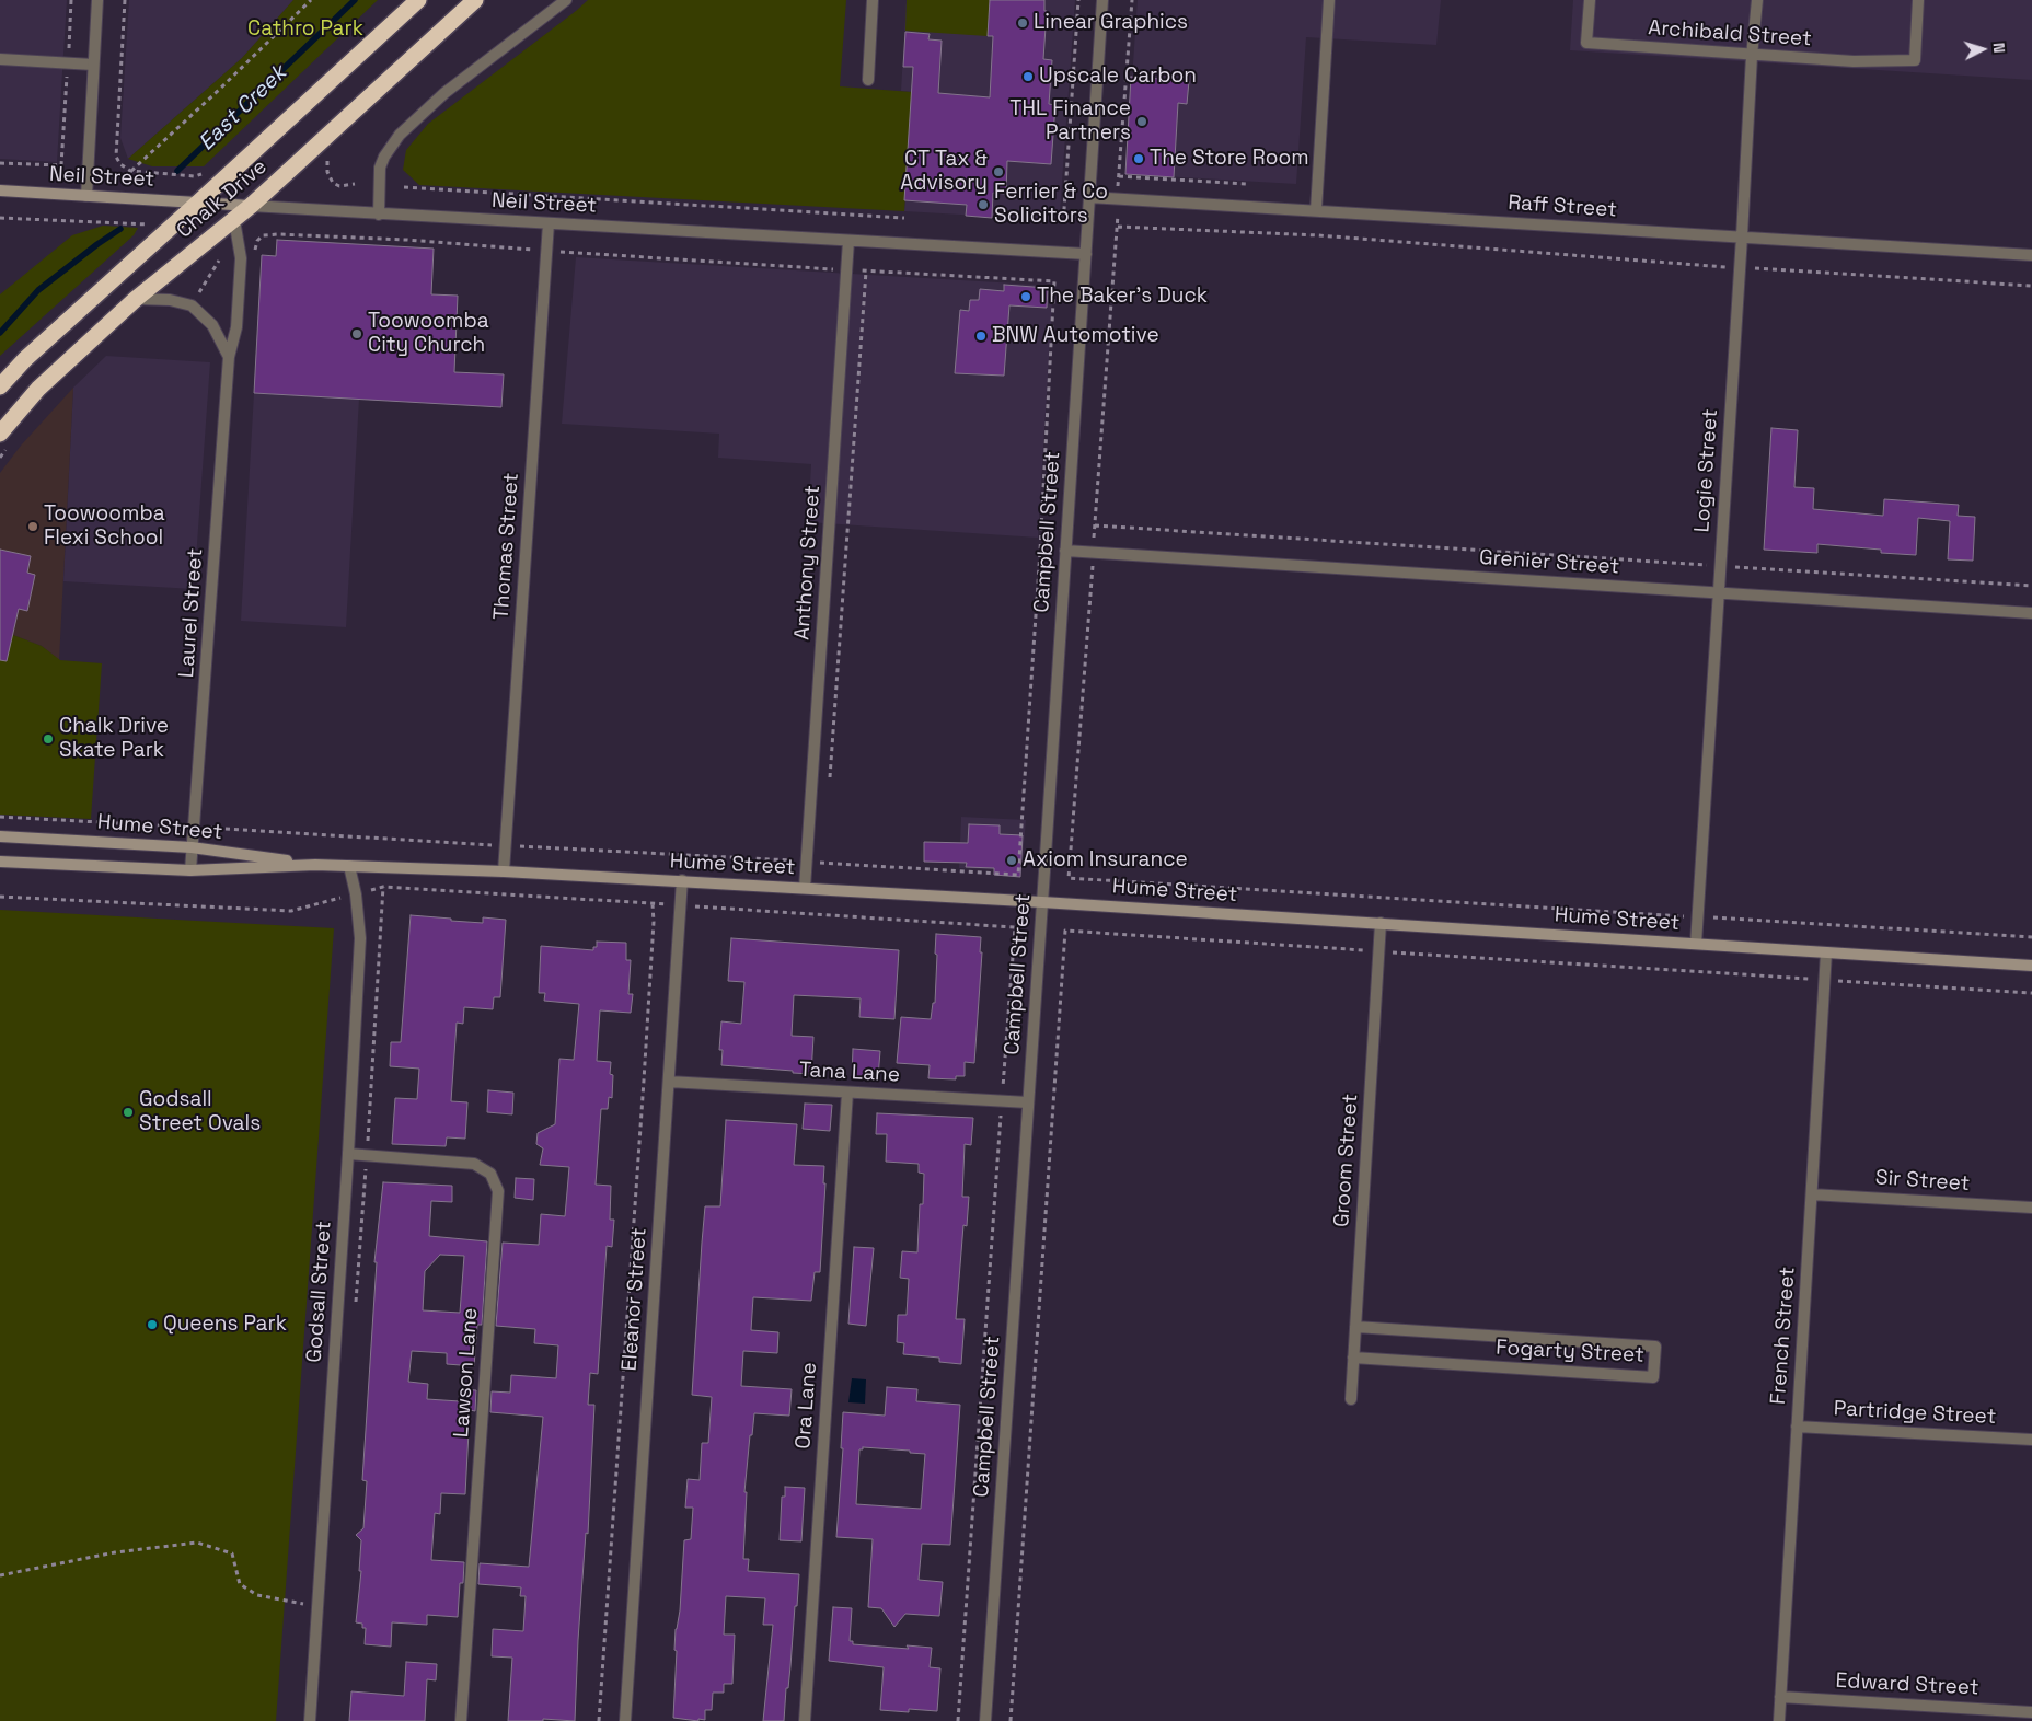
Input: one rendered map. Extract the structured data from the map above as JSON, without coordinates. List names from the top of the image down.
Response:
{
  "streets": {
    "highway": ["Chalk Drive"],
    "street": [
      "Archibald Street",
      "Neil Street",
      "Raff Street",
      "Logie Street",
      "Campbell Street",
      "Thomas Street",
      "Anthony Street",
      "Grenier Street",
      "Laurel Street",
      "Hume Street",
      "Tana Lane",
      "Groom Street",
      "Sir Street",
      "Godsall Street",
      "Eleanor Street",
      "French Street",
      "Fogarty Street",
      "Lawson Lane",
      "Ora Lane",
      "Partridge Street",
      "Edward Street"
    ]
  },
  "crossings": [
    ["Archibald Street", "Logie Street"],
    ["Neil Street", "Chalk Drive"],
    ["Neil Street", "Campbell Street"],
    ["Neil Street", "Thomas Street"],
    ["Neil Street", "Anthony Street"],
    ["Chalk Drive", "Laurel Street"],
    ["Raff Street", "Logie Street"],
    ["Raff Street", "Campbell Street"],
    ["Logie Street", "Grenier Street"],
    ["Logie Street", "Hume Street"],
    ["Campbell Street", "Grenier Street"],
    ["Campbell Street", "Hume Street"],
    ["Campbell Street", "Tana Lane"],
    ["Thomas Street", "Hume Street"],
    ["Anthony Street", "Hume Street"],
    ["Laurel Street", "Hume Street"],
    ["Hume Street", "Groom Street"],
    ["Hume Street", "Godsall Street"],
    ["Hume Street", "Eleanor Street"],
    ["Hume Street", "French Street"],
    ["Tana Lane", "Eleanor Street"],
    ["Tana Lane", "Ora Lane"],
    ["Groom Street", "Fogarty Street"],
    ["Sir Street", "French Street"],
    ["Godsall Street", "Lawson Lane"],
    ["French Street", "Partridge Street"],
    ["French Street", "Edward Street"]
  ],
  "water": ["East Creek"],
  "parks": ["Cathro Park"],
  "places": [
    "Linear Graphics",
    "Upscale Carbon",
    "THL Finance Partners",
    "The Store Room",
    "CT Tax & Advisory",
    "Ferrier & Co Solicitors",
    "The Baker's Duck",
    "Toowoomba City Church",
    "BNW Automotive",
    "Toowoomba Flexi School",
    "Chalk Drive Skate Park",
    "Axiom Insurance",
    "Godsall Street Ovals",
    "Queens Park"
  ],
  "north": "right"
}
